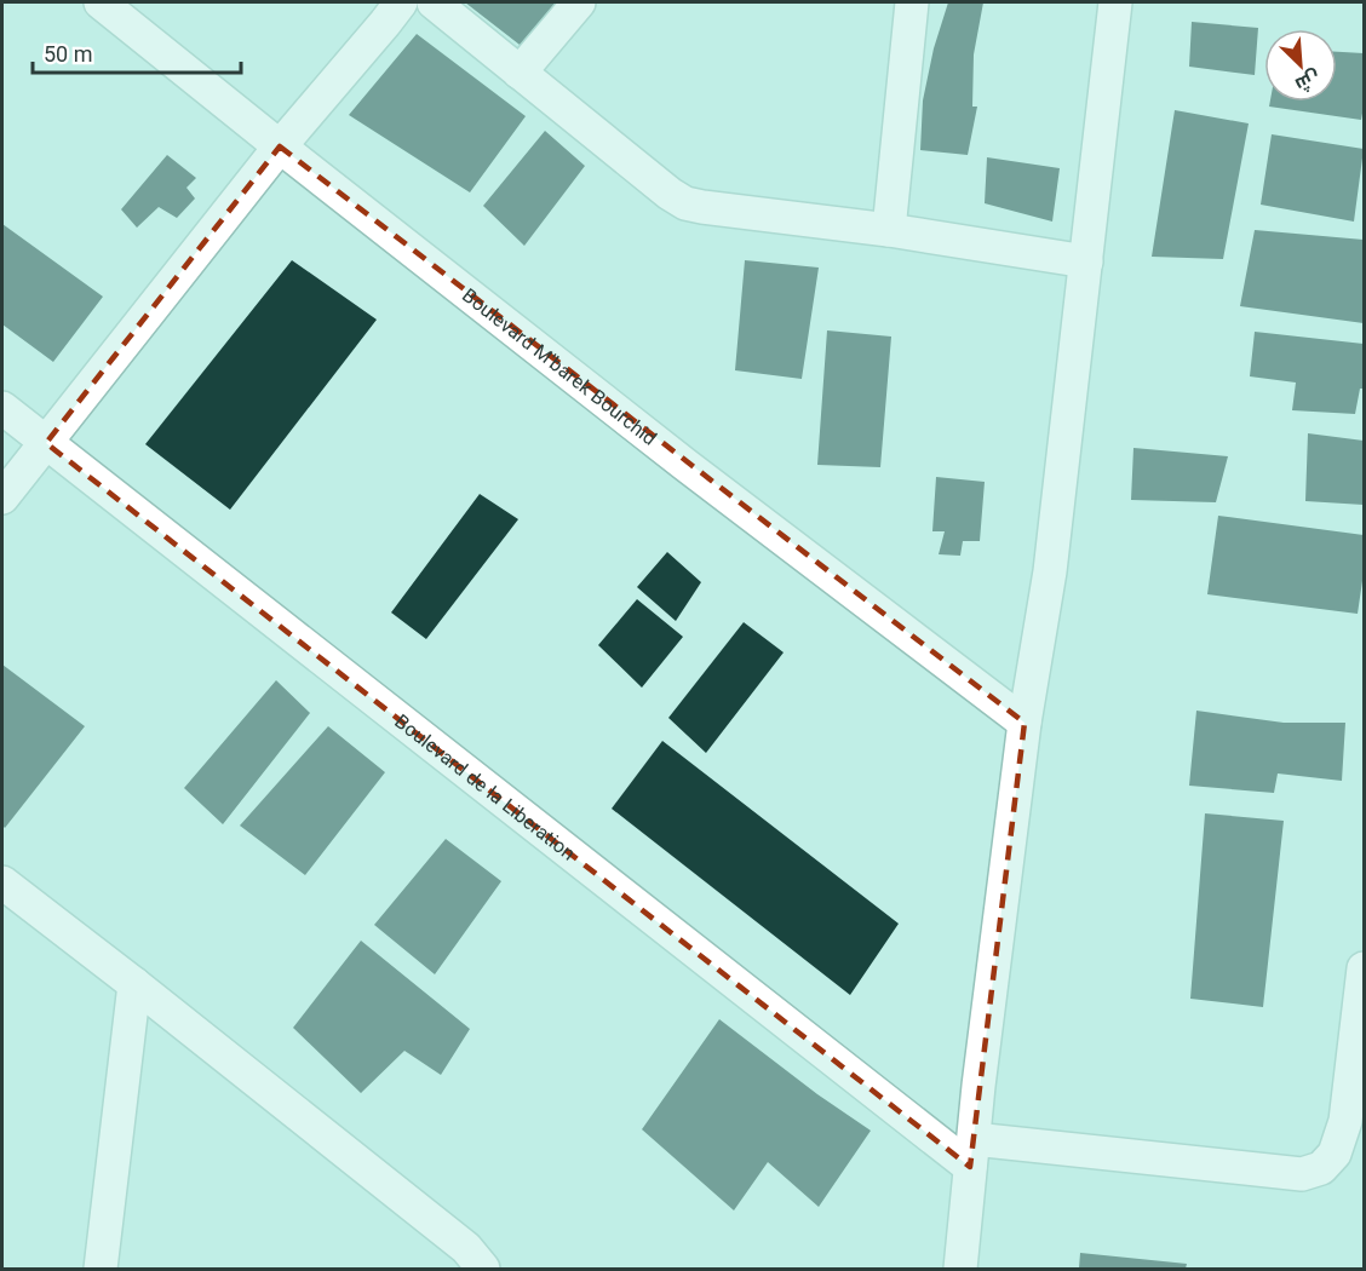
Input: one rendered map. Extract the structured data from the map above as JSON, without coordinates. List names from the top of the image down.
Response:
{
  "streets": {
    "street": ["Boulevard M'barek Bourchid", "Boulevard de la Liberation"]
  },
  "scale_bar": "50 m",
  "north": "bottom right"
}
